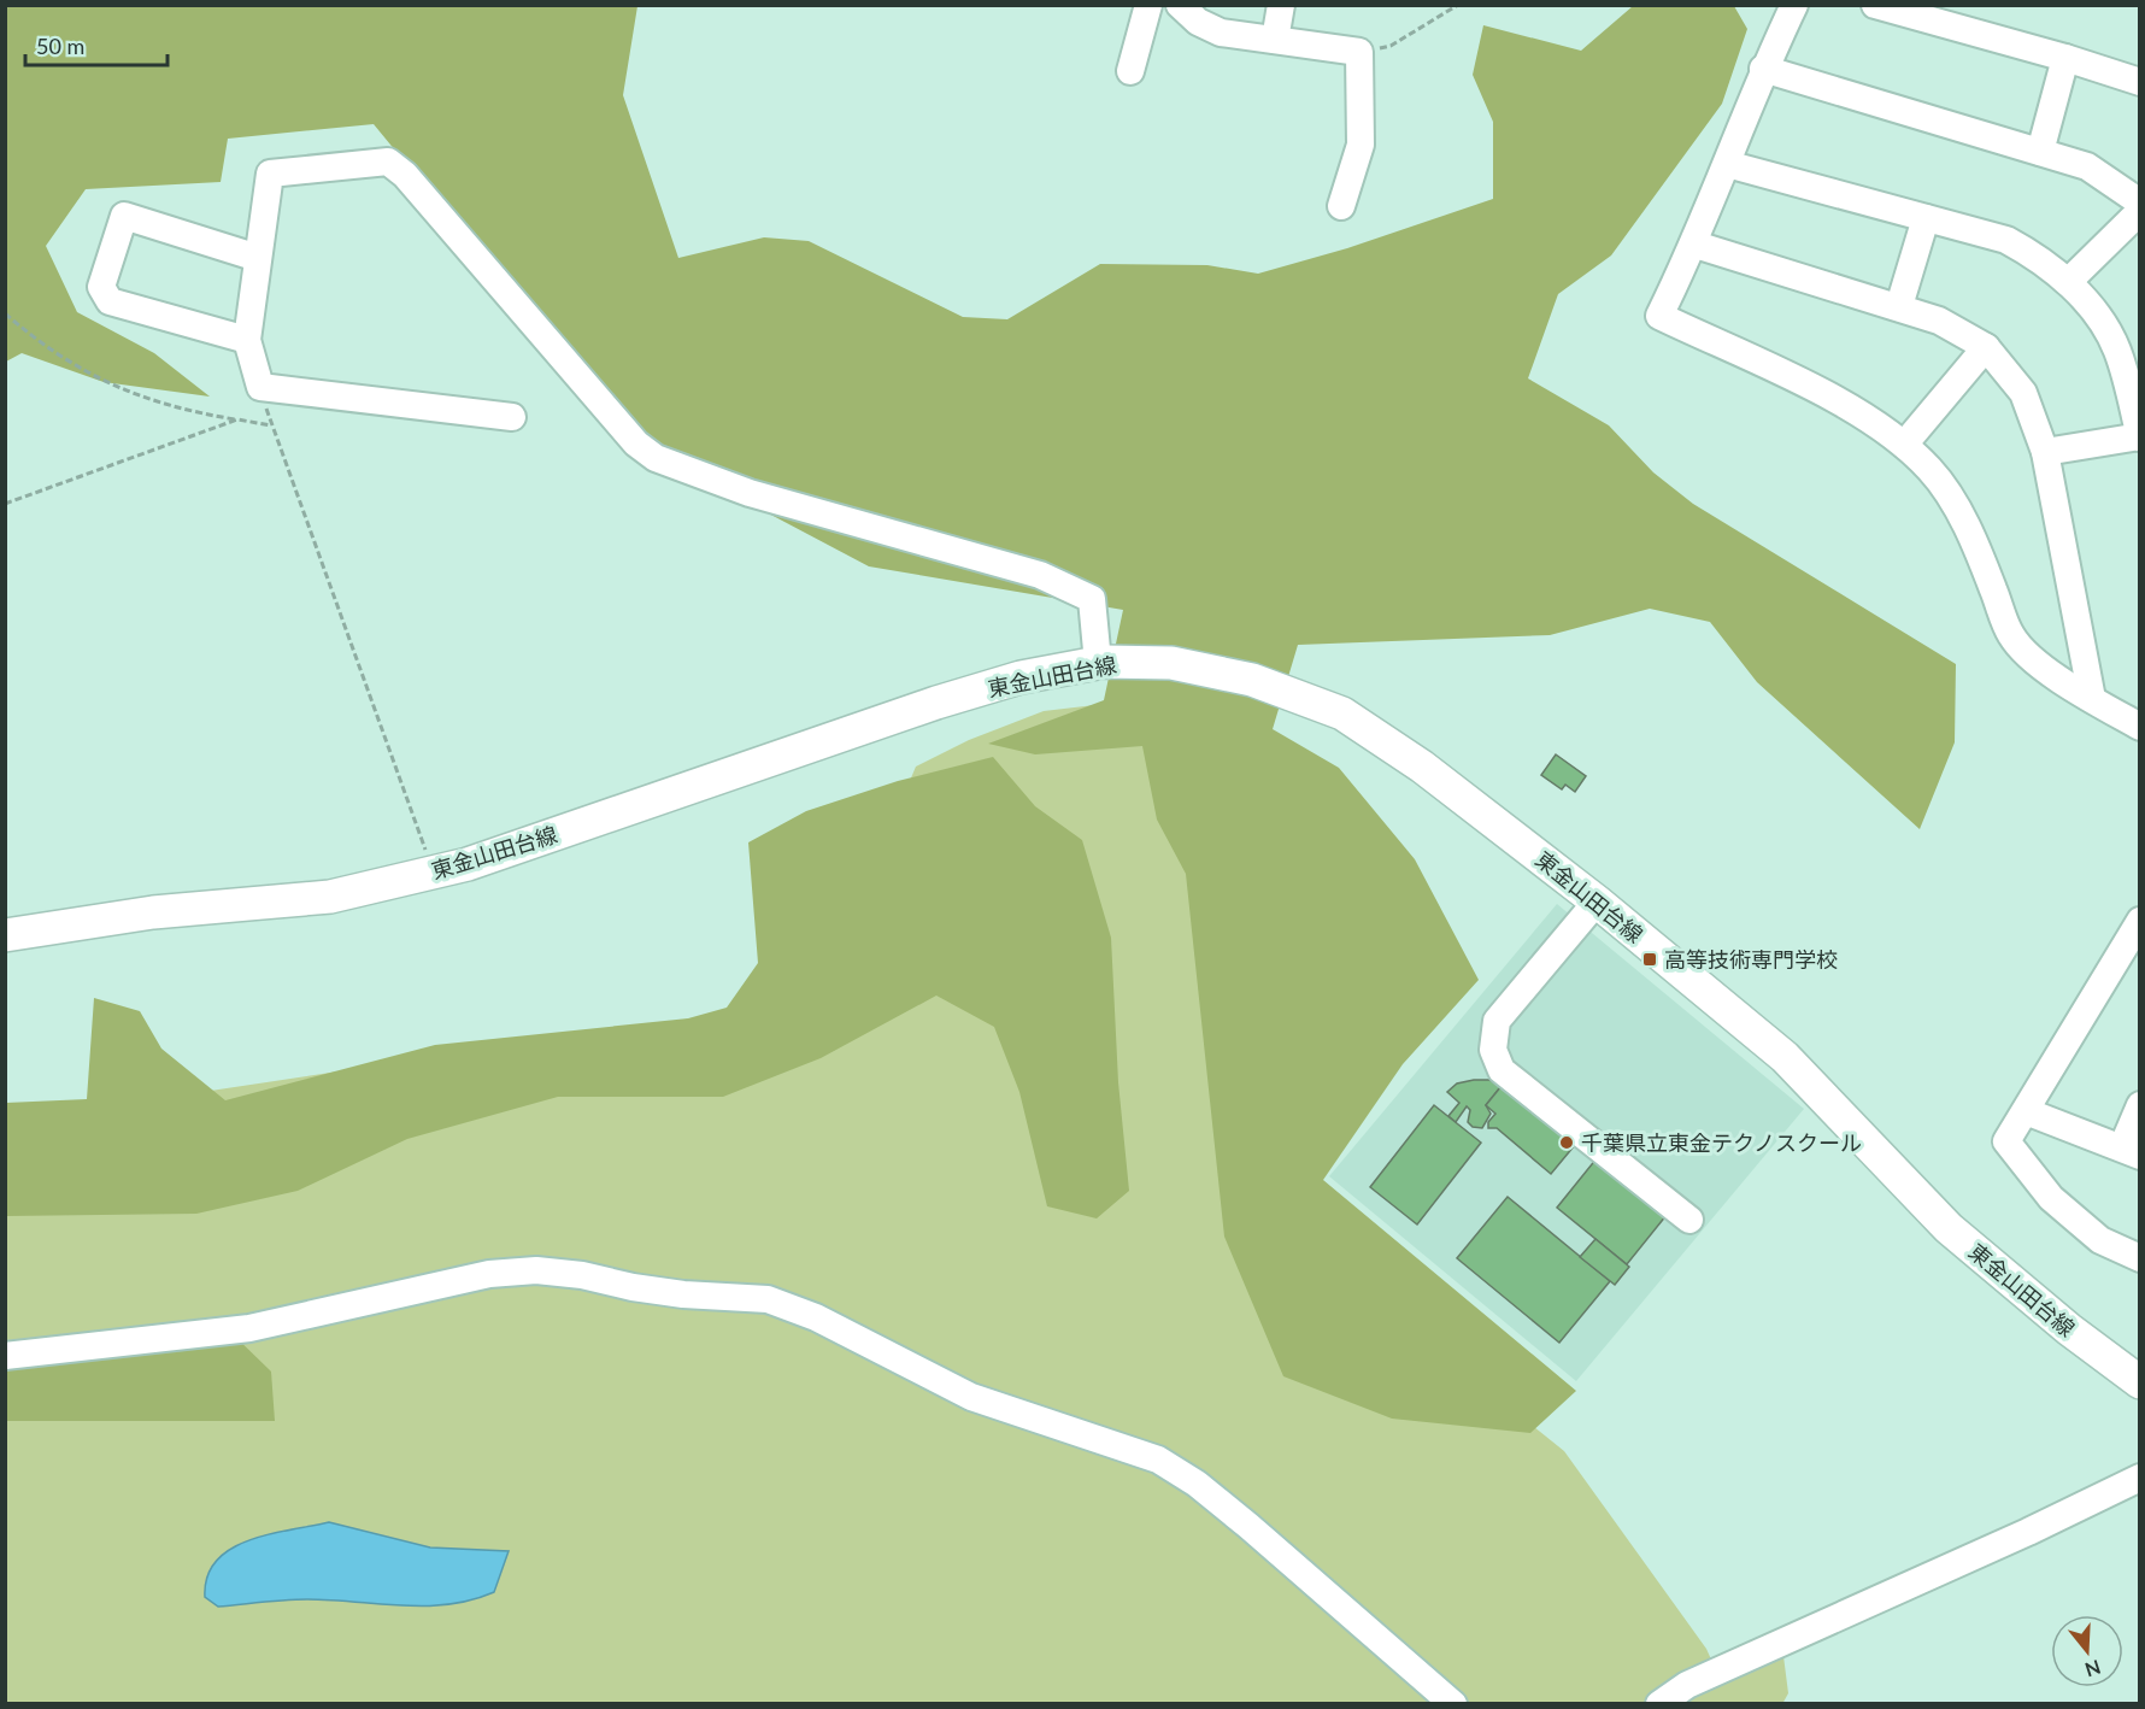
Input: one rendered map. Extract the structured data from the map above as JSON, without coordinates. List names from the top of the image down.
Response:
{
  "streets": {
    "main road": ["東金山田台線"]
  },
  "places": {
    "transit": ["高等技術専門学校"],
    "other": ["千葉県立東金テクノスクール"]
  },
  "scale_bar": "50 m",
  "north": "bottom"
}
